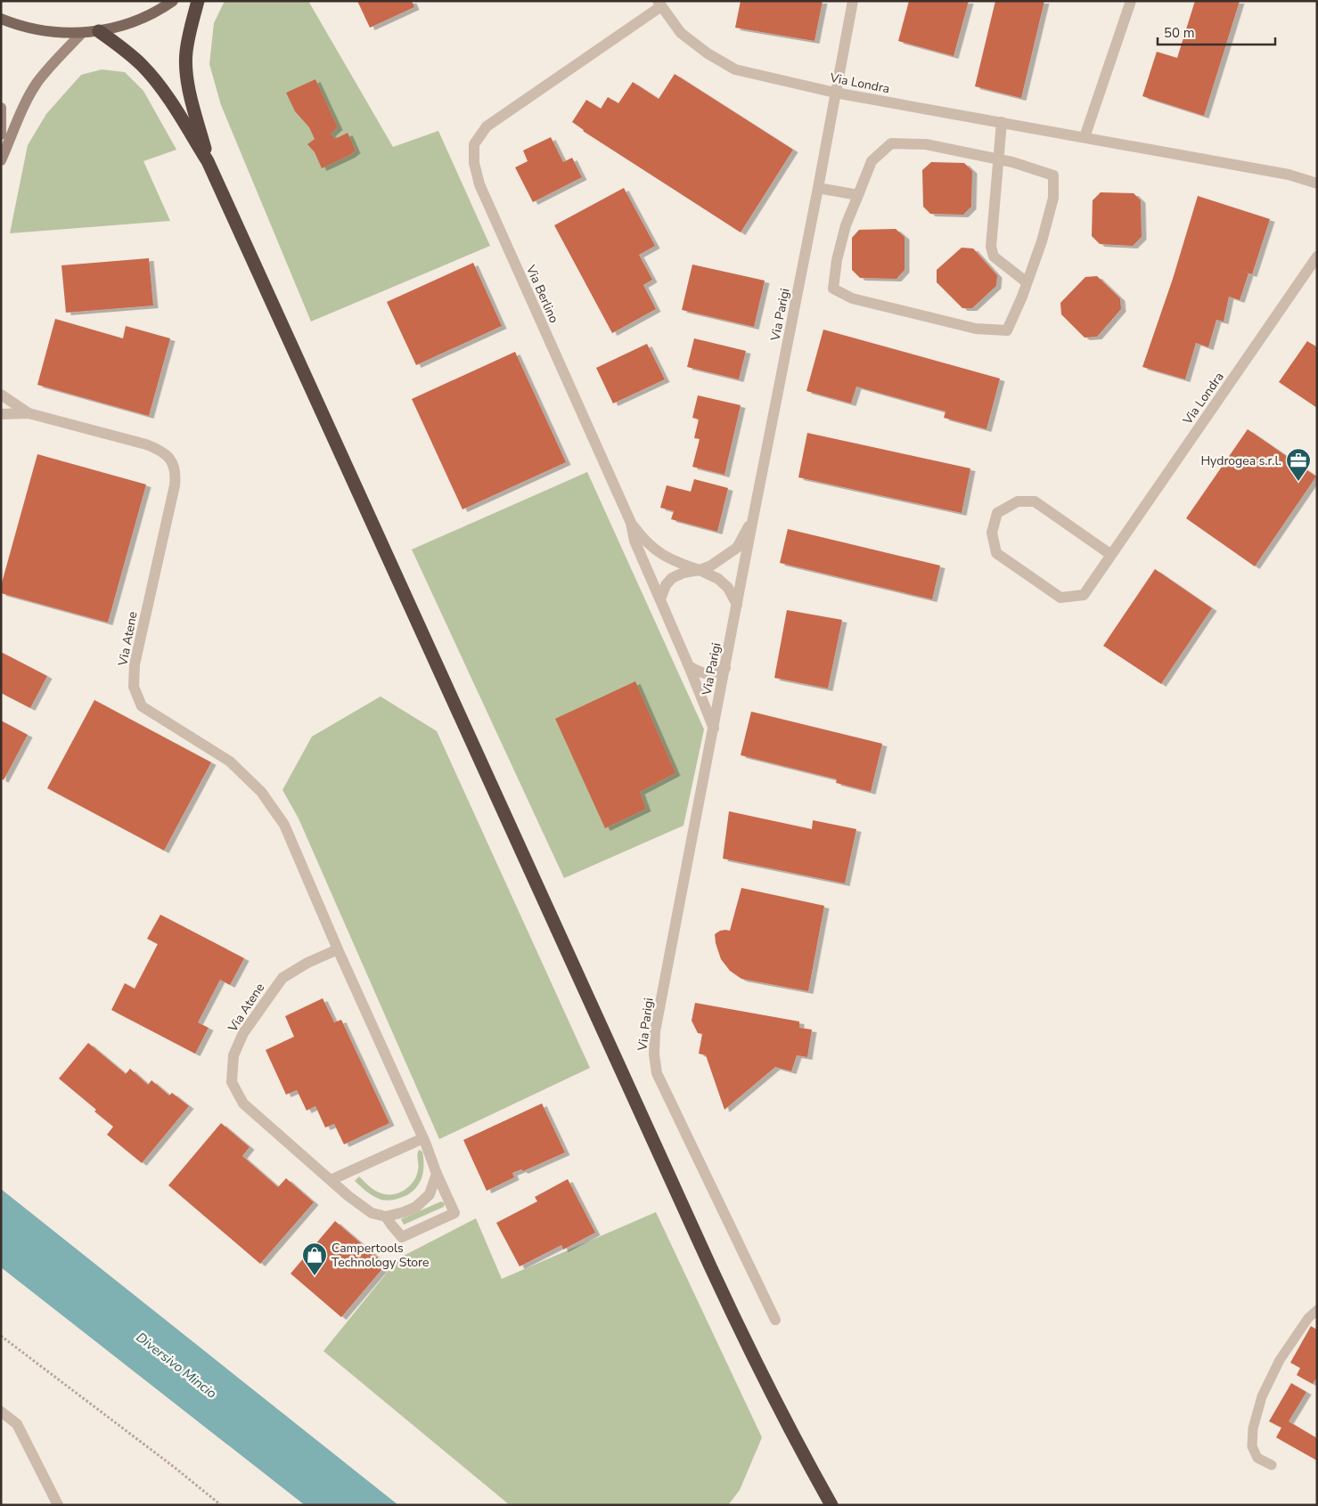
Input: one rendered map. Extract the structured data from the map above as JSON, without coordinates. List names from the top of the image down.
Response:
{
  "streets": {
    "street": [
      "Via Londra",
      "Via Berlino",
      "Via Parigi",
      "Via Atene"
    ]
  },
  "crossings": [
    ["Via Londra", "Via Berlino"],
    ["Via Londra", "Via Parigi"],
    ["Via Berlino", "Via Parigi"]
  ],
  "water": ["Diversivo Mincio"],
  "places": {
    "office": ["Hydrogea s.r.l."],
    "shop": ["Campertools Technology Store"]
  },
  "scale_bar": "50 m"
}
